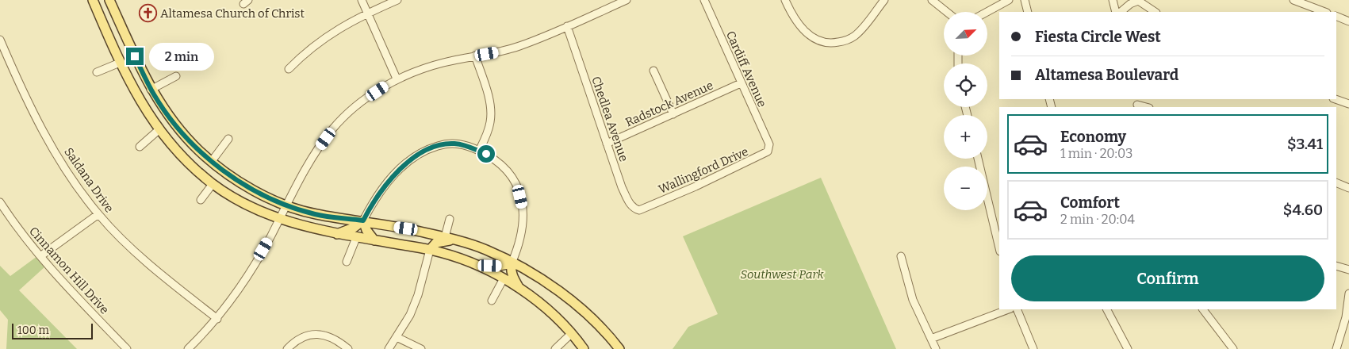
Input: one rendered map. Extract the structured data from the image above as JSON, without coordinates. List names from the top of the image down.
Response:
{
  "streets": {
    "street": [
      "Cardiff Avenue",
      "Radstock Avenue",
      "Chedlea Avenue",
      "Wallingford Drive",
      "Saldana Drive",
      "Cinnamon Hill Drive"
    ]
  },
  "crossings": [
    ["Cardiff Avenue", "Radstock Avenue"],
    ["Cardiff Avenue", "Wallingford Drive"],
    ["Radstock Avenue", "Chedlea Avenue"],
    ["Chedlea Avenue", "Wallingford Drive"]
  ],
  "parks": ["Southwest Park"],
  "places": {
    "church": ["Altamesa Church of Christ"]
  },
  "scale_bar": "100 m",
  "north": "top right",
  "page": {
    "map_buttons": ["+", "−"],
    "banner": ["Fiesta Circle West", "Altamesa Boulevard"],
    "bubble": "2 min",
    "list": [
      {
        "name": "Economy",
        "note": "1 min · 20:03",
        "value": "$3.41"
      },
      {
        "name": "Comfort",
        "note": "2 min · 20:04",
        "value": "$4.60"
      }
    ],
    "buttons": "Confirm",
    "scale": "100 m"
  }
}
